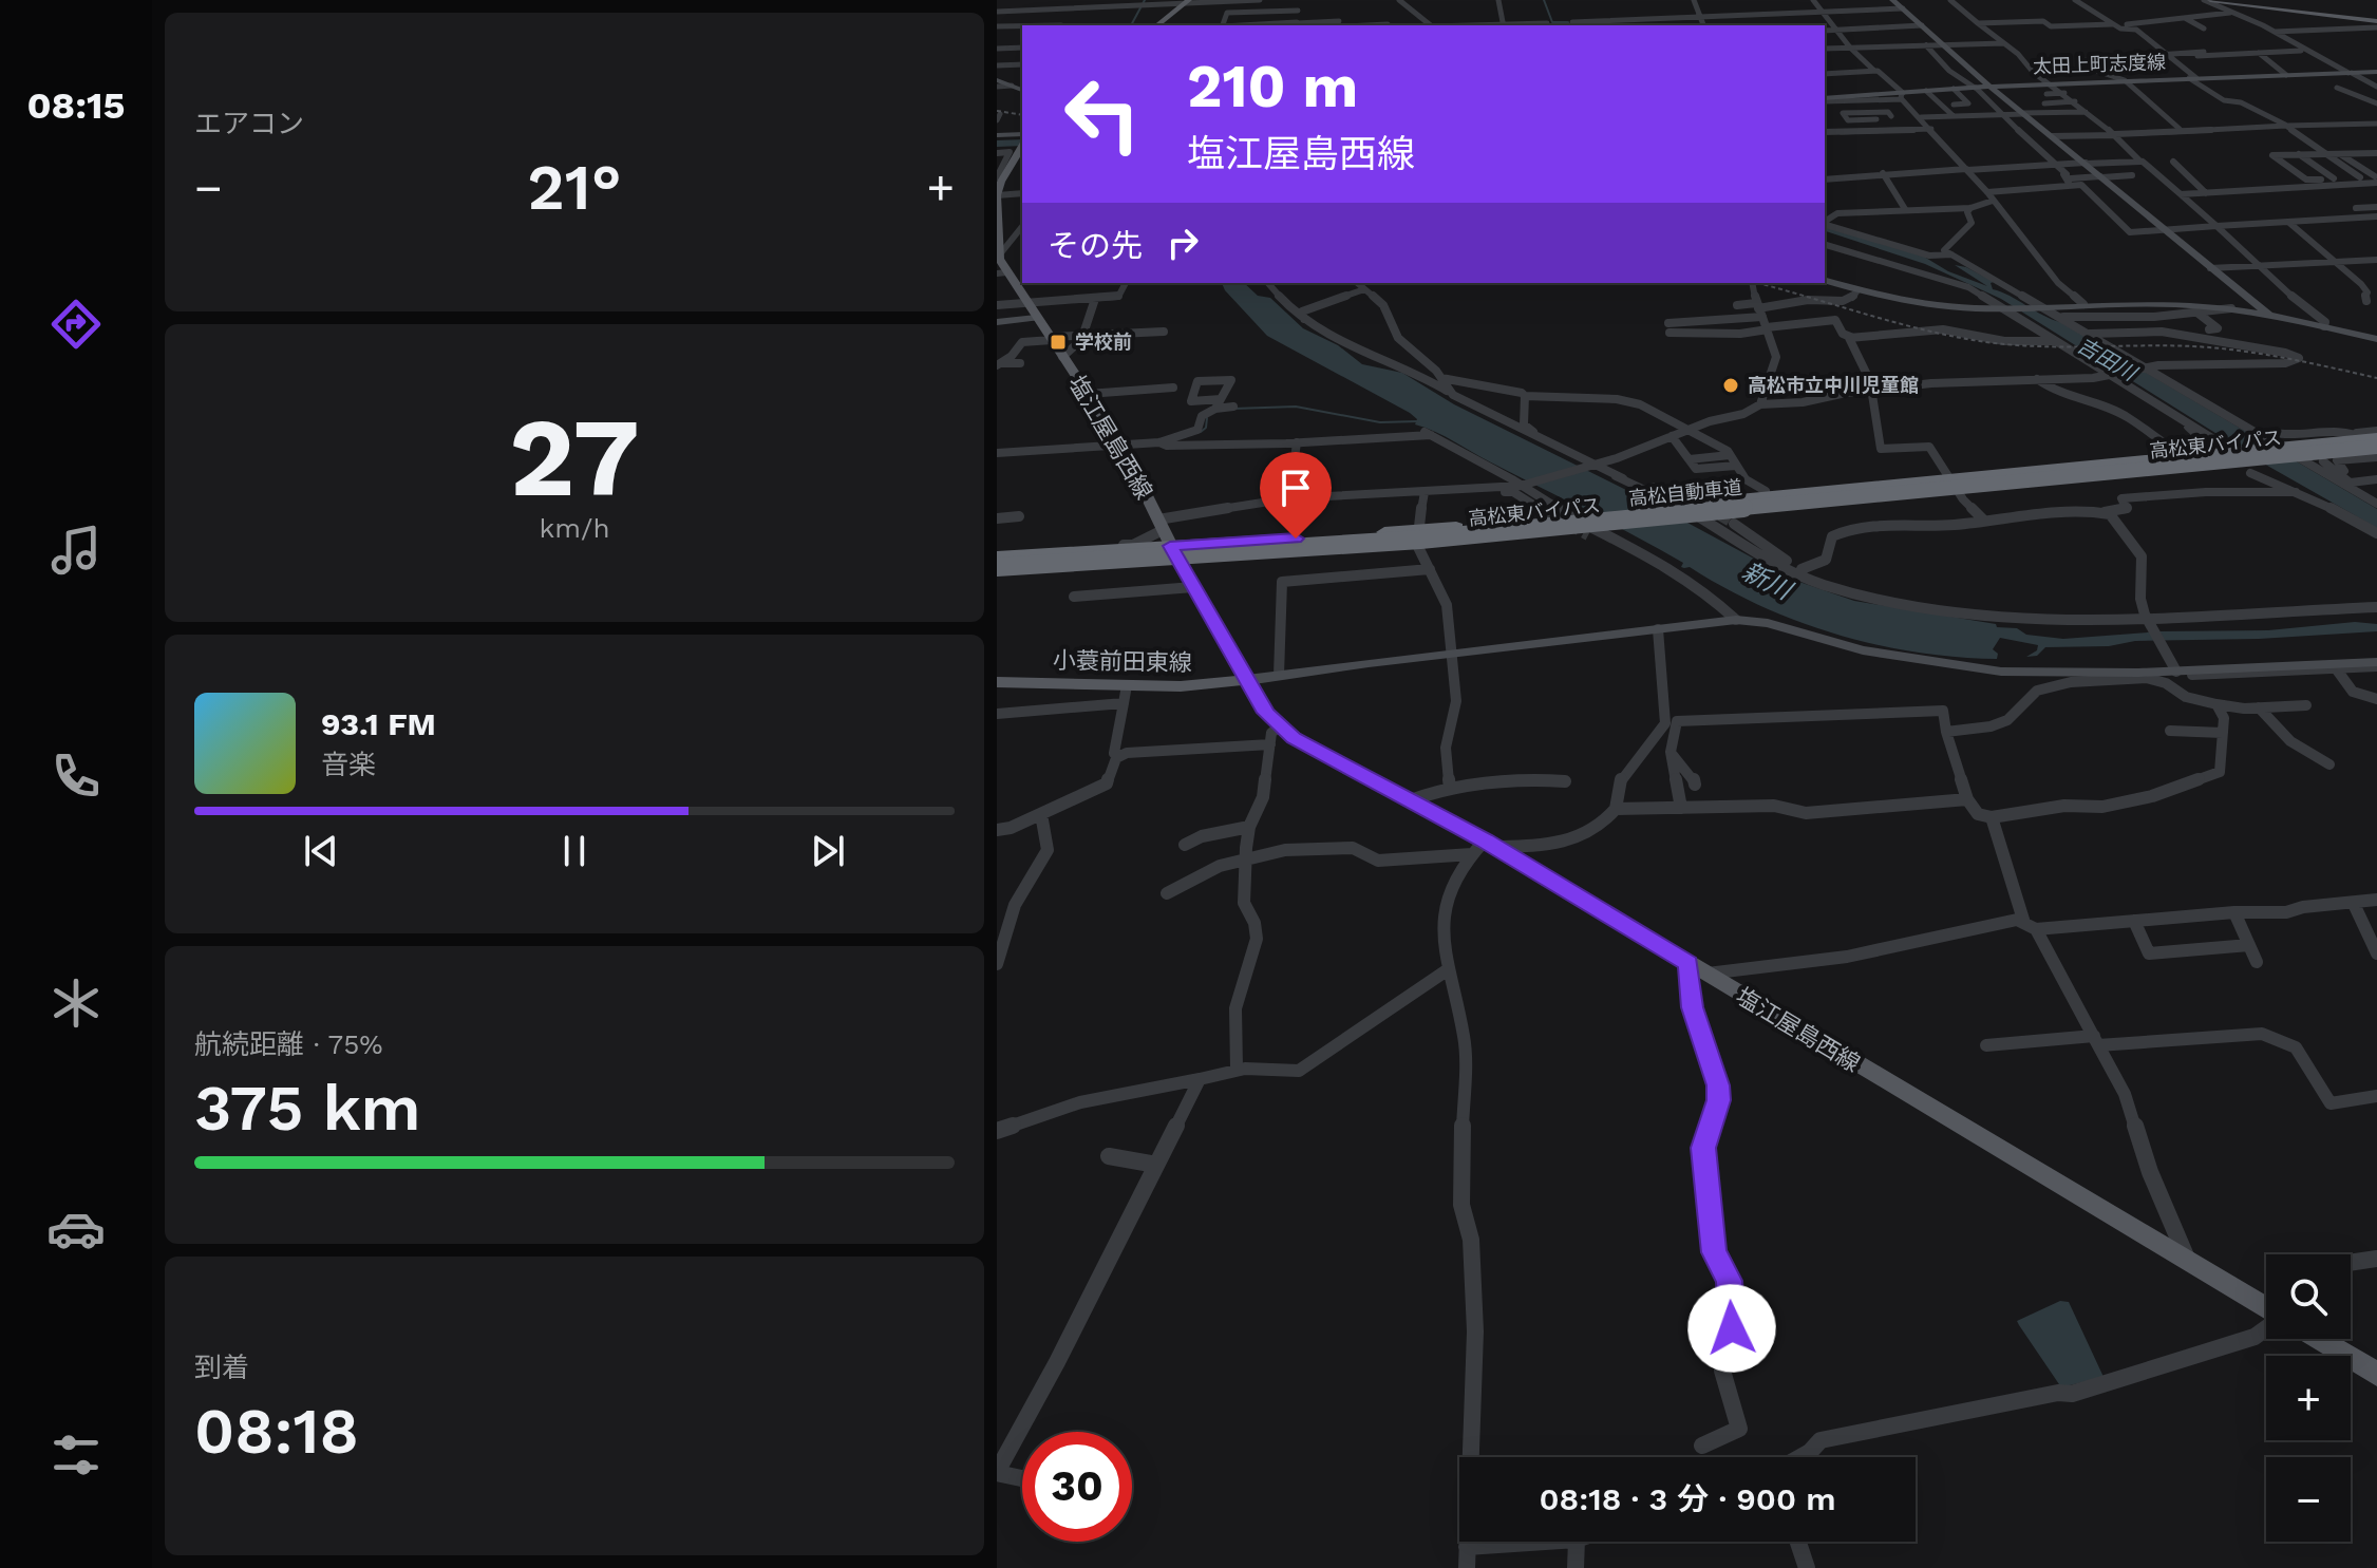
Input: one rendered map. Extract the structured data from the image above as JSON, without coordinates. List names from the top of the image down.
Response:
{
  "streets": {
    "highway": ["高松東バイパス", "高松自動車道"],
    "main road": ["塩江屋島西線", "小蓑前田東線"],
    "street": ["太田上町志度線"]
  },
  "crossings": [
    ["塩江屋島西線", "高松東バイパス"],
    ["塩江屋島西線", "小蓑前田東線"],
    ["高松東バイパス", "高松自動車道"]
  ],
  "water": ["吉田川", "新川"],
  "places": {
    "transit": ["学校前"],
    "other": ["高松市立中川児童館"]
  },
  "page": {
    "tabs": "08:15",
    "tile": [
      "エアコン",
      ["27", "km/h"],
      ["航続距離 · 75%", "375 km"],
      ["到着", "08:18"]
    ],
    "turn": ["210 m", "塩江屋島西線"],
    "heat": ["−", "21°", "+"],
    "then": "その先",
    "song": ["93.1 FM", "音楽"],
    "map_buttons": ["+", "−"],
    "limit": "30",
    "trip": "08:18 · 3 分 · 900 m"
  }
}
